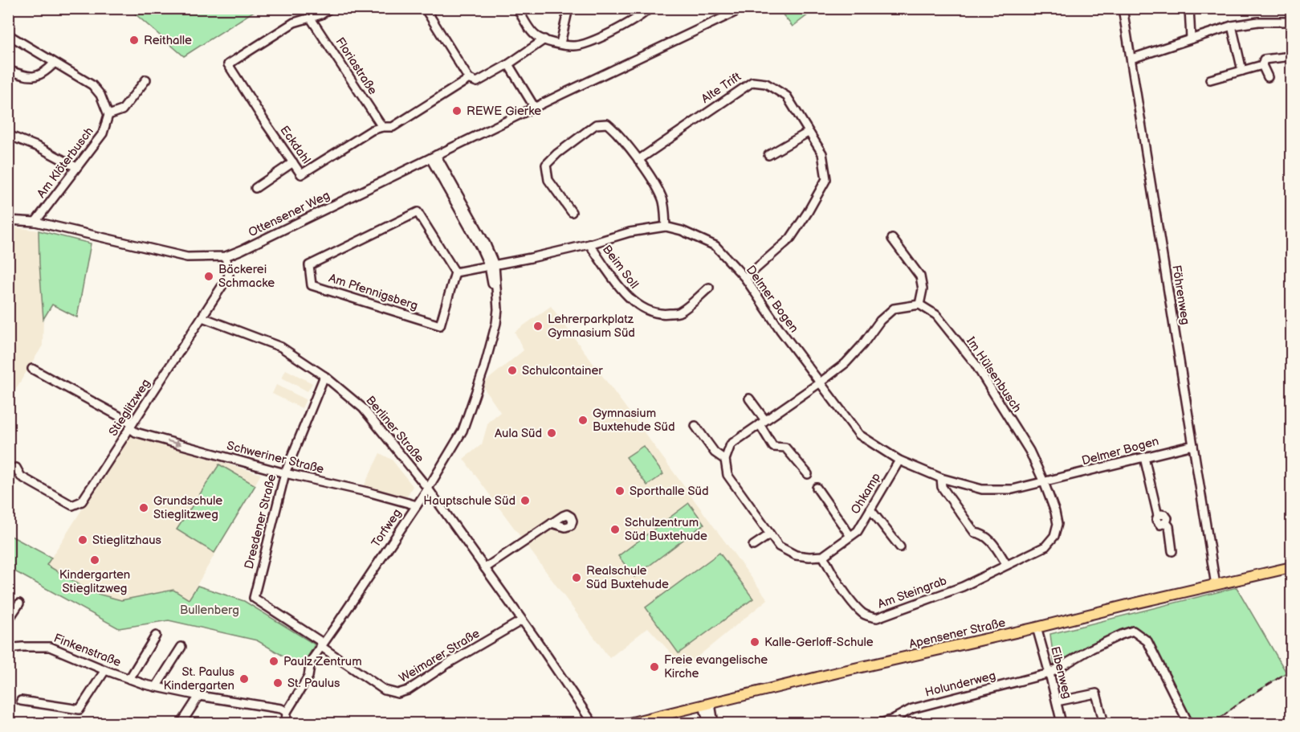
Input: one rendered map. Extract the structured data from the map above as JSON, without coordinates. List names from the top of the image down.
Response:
{
  "streets": {
    "main road": ["Apensener Straße"],
    "street": [
      "Floriastraße",
      "Alte Trift",
      "Eckdahl",
      "Am Klöterbusch",
      "Ottensener Weg",
      "Beim Soll",
      "Am Pfennigsberg",
      "Föhrenweg",
      "Delmer Bogen",
      "Im Hülsenbusch",
      "Stieglitzweg",
      "Berliner Straße",
      "Schweriner Straße",
      "Ohkamp",
      "Dresdener Straße",
      "Torfweg",
      "Am Steingrab",
      "Finkenstraße",
      "Weimarer Straße",
      "Eibenweg",
      "Holunderweg"
    ]
  },
  "crossings": [
    ["Floriastraße", "Eckdahl"],
    ["Alte Trift", "Delmer Bogen"],
    ["Am Klöterbusch", "Ottensener Weg"],
    ["Ottensener Weg", "Stieglitzweg"],
    ["Ottensener Weg", "Torfweg"],
    ["Beim Soll", "Delmer Bogen"],
    ["Föhrenweg", "Delmer Bogen"],
    ["Föhrenweg", "Apensener Straße"],
    ["Delmer Bogen", "Im Hülsenbusch"],
    ["Delmer Bogen", "Ohkamp"],
    ["Delmer Bogen", "Torfweg"],
    ["Delmer Bogen", "Am Steingrab"],
    ["Im Hülsenbusch", "Am Steingrab"],
    ["Stieglitzweg", "Berliner Straße"],
    ["Stieglitzweg", "Schweriner Straße"],
    ["Berliner Straße", "Dresdener Straße"],
    ["Berliner Straße", "Torfweg"],
    ["Berliner Straße", "Weimarer Straße"],
    ["Schweriner Straße", "Dresdener Straße"],
    ["Schweriner Straße", "Torfweg"],
    ["Ohkamp", "Am Steingrab"],
    ["Dresdener Straße", "Torfweg"],
    ["Dresdener Straße", "Weimarer Straße"],
    ["Torfweg", "Finkenstraße"],
    ["Torfweg", "Weimarer Straße"],
    ["Apensener Straße", "Eibenweg"],
    ["Eibenweg", "Holunderweg"]
  ],
  "one_way": ["Schweriner Straße"],
  "parks": ["Bullenberg"],
  "places": [
    "Reithalle",
    "REWE Gierke",
    "Bäckerei Schmacke",
    "Lehrerparkplatz Gymnasium Süd",
    "Schulcontainer",
    "Gymnasium Buxtehude Süd",
    "Aula Süd",
    "Sporthalle Süd",
    "Hauptschule Süd",
    "Grundschule Stieglitzweg",
    "Schulzentrum Süd Buxtehude",
    "Stieglitzhaus",
    "Kindergarten Stieglitzweg",
    "Realschule Süd Buxtehude",
    "Kalle-Gerloff-Schule",
    "Paulz Zentrum",
    "Freie evangelische Kirche",
    "St. Paulus Kindergarten",
    "St. Paulus"
  ]
}
